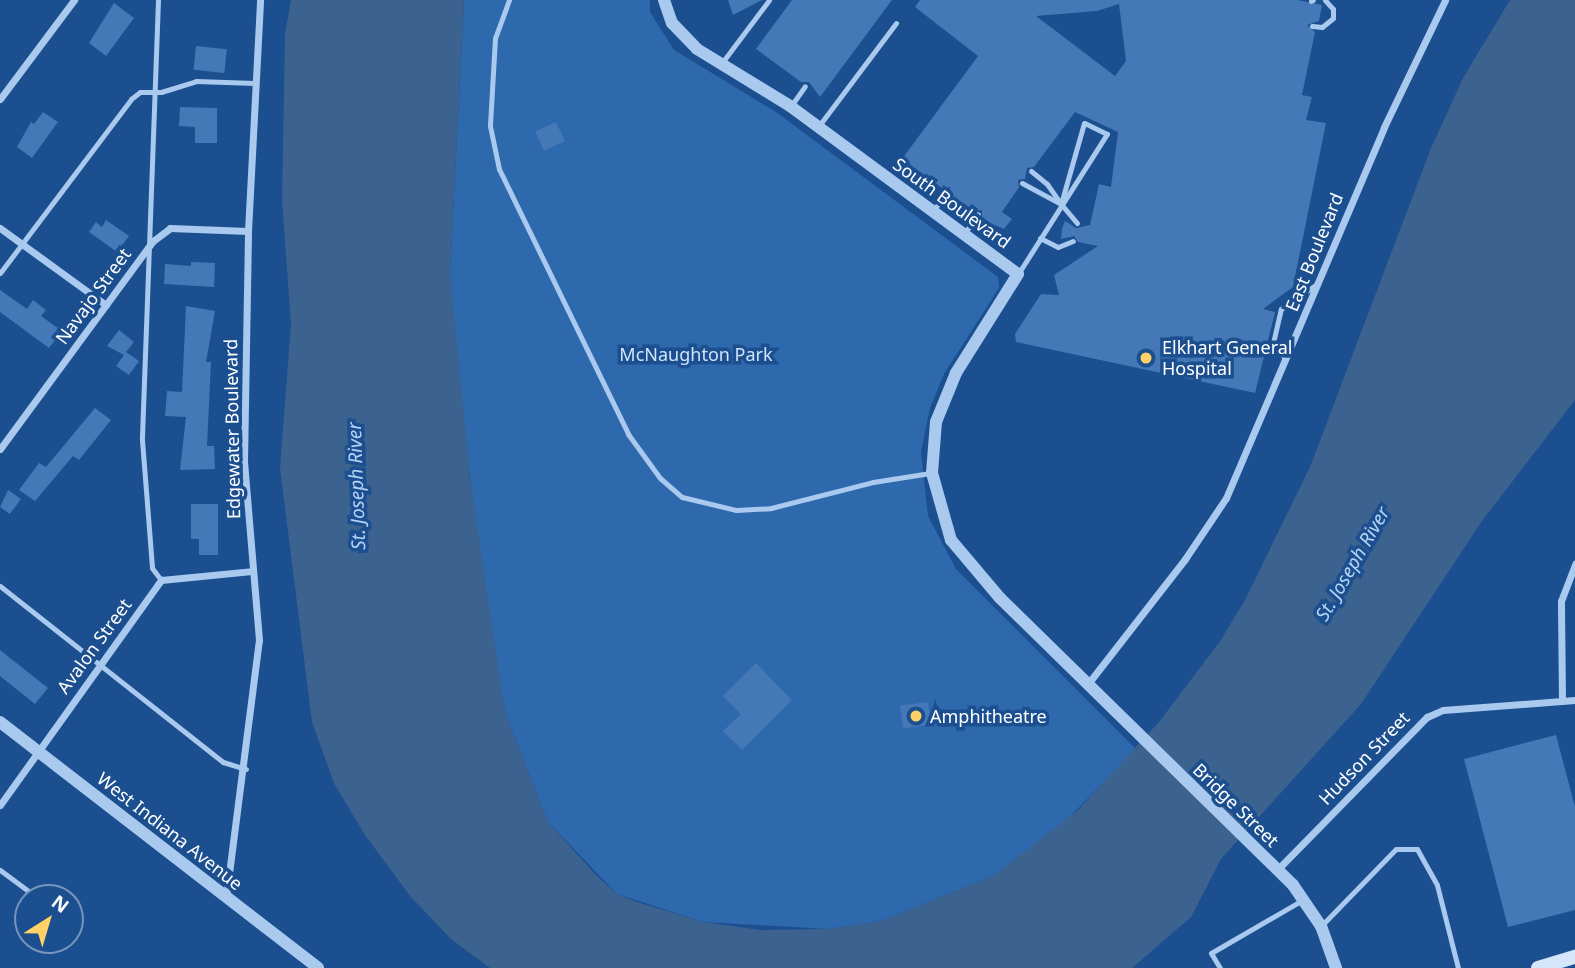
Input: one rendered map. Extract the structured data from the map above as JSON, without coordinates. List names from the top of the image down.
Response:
{
  "streets": {
    "street": [
      "South Boulevard",
      "East Boulevard",
      "Navajo Street",
      "Edgewater Boulevard",
      "Avalon Street",
      "Hudson Street",
      "Bridge Street",
      "West Indiana Avenue"
    ]
  },
  "crossings": [
    ["South Boulevard", "East Boulevard"],
    ["South Boulevard", "Bridge Street"],
    ["East Boulevard", "Bridge Street"],
    ["Navajo Street", "Edgewater Boulevard"],
    ["Edgewater Boulevard", "West Indiana Avenue"],
    ["Avalon Street", "West Indiana Avenue"],
    ["Hudson Street", "Bridge Street"]
  ],
  "water": ["St. Joseph River"],
  "parks": ["McNaughton Park"],
  "places": ["Elkhart General Hospital", "Amphitheatre"],
  "north": "top right"
}
